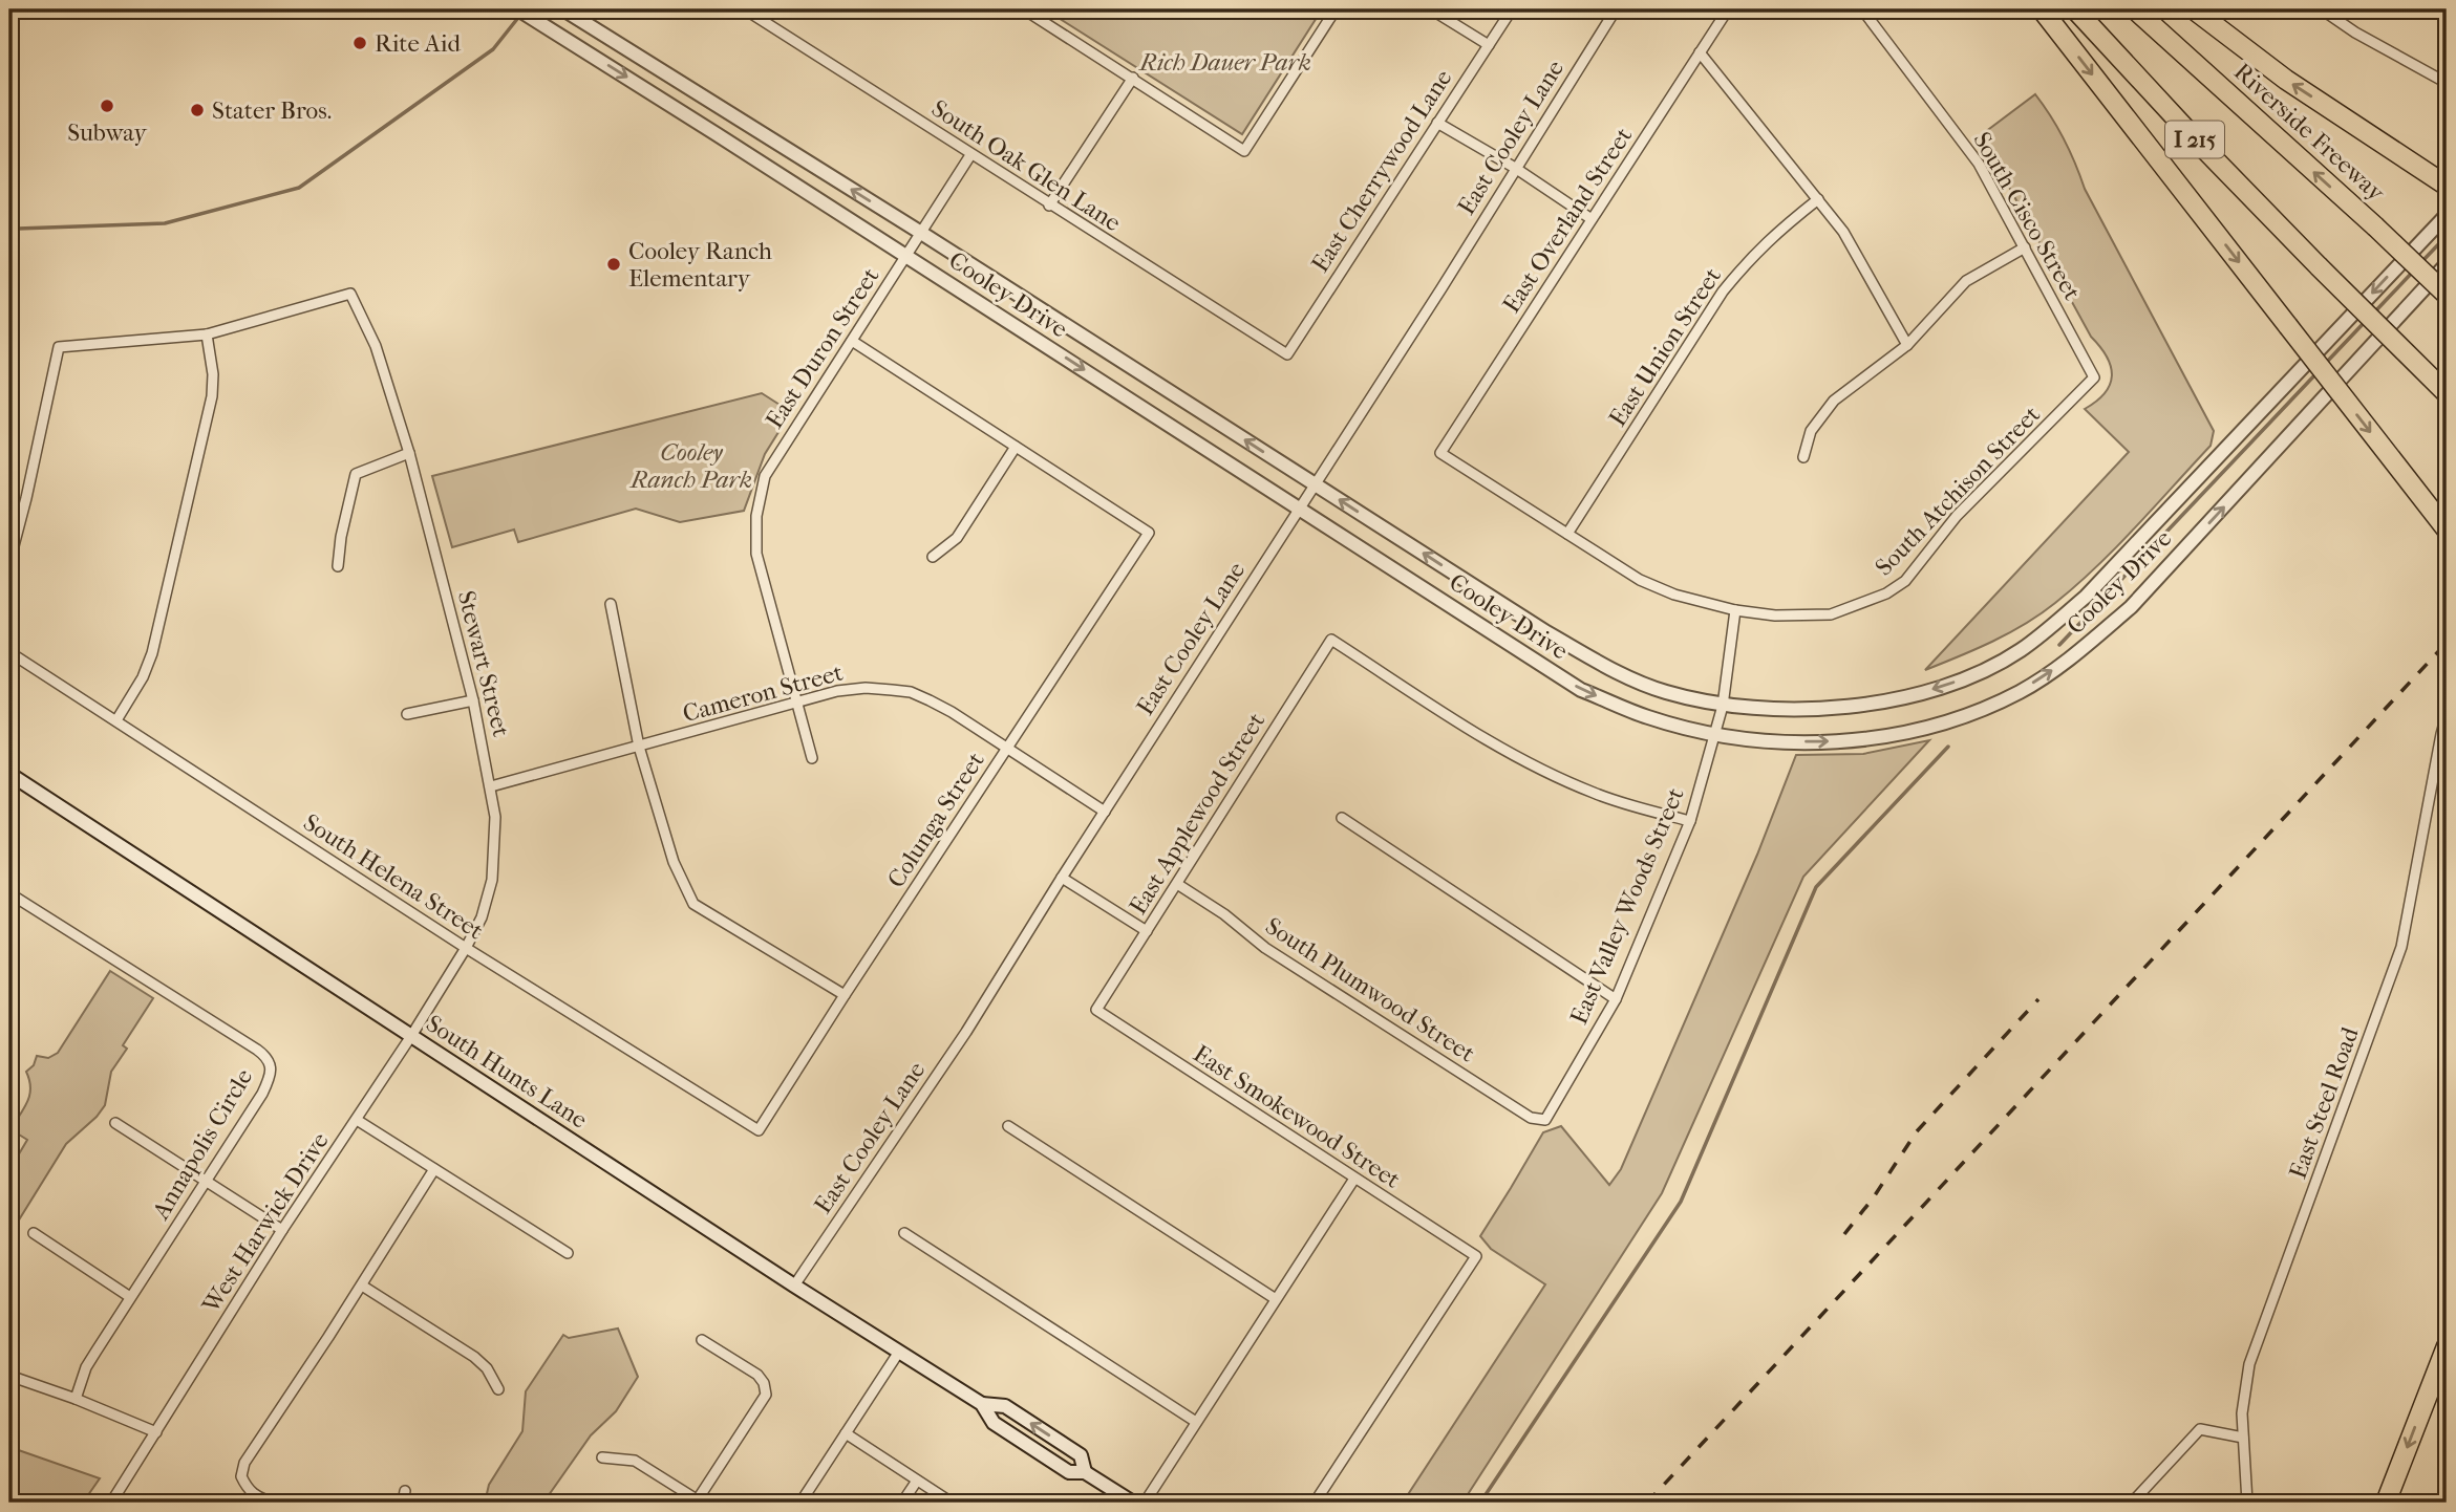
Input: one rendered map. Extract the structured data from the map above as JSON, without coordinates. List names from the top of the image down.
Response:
{
  "streets": {
    "highway": ["Riverside Freeway", "I 215"],
    "street": [
      "East Cooley Lane",
      "South Oak Glen Lane",
      "East Cherrywood Lane",
      "South Cisco Street",
      "East Overland Street",
      "Cooley Drive",
      "East Union Street",
      "East Duron Street",
      "South Atchison Street",
      "Stewart Street",
      "Cameron Street",
      "East Applewood Street",
      "Colunga Street",
      "South Helena Street",
      "East Valley Woods Street",
      "South Plumwood Street",
      "South Hunts Lane",
      "East Steel Road",
      "East Smokewood Street",
      "Annapolis Circle",
      "West Harwick Drive"
    ]
  },
  "crossings": [
    ["East Cooley Lane", "Cooley Drive"],
    ["East Cooley Lane", "Cameron Street"],
    ["East Cooley Lane", "South Hunts Lane"],
    ["South Oak Glen Lane", "East Cherrywood Lane"],
    ["South Oak Glen Lane", "East Duron Street"],
    ["South Cisco Street", "South Atchison Street"],
    ["East Overland Street", "South Atchison Street"],
    ["Cooley Drive", "East Duron Street"],
    ["Cooley Drive", "East Valley Woods Street"],
    ["East Union Street", "South Atchison Street"],
    ["East Duron Street", "Cameron Street"],
    ["South Atchison Street", "East Valley Woods Street"],
    ["Stewart Street", "Cameron Street"],
    ["Stewart Street", "South Helena Street"],
    ["Stewart Street", "South Hunts Lane"],
    ["Stewart Street", "West Harwick Drive"],
    ["Cameron Street", "Colunga Street"],
    ["East Applewood Street", "East Valley Woods Street"],
    ["East Applewood Street", "South Plumwood Street"],
    ["East Applewood Street", "East Smokewood Street"],
    ["Colunga Street", "South Helena Street"],
    ["East Valley Woods Street", "South Plumwood Street"],
    ["South Hunts Lane", "West Harwick Drive"]
  ],
  "parks": ["Rich Dauer Park", "Cooley Ranch Park"],
  "places": [
    "Rite Aid",
    "Subway",
    "Stater Bros.",
    "Cooley Ranch Elementary"
  ]
}
